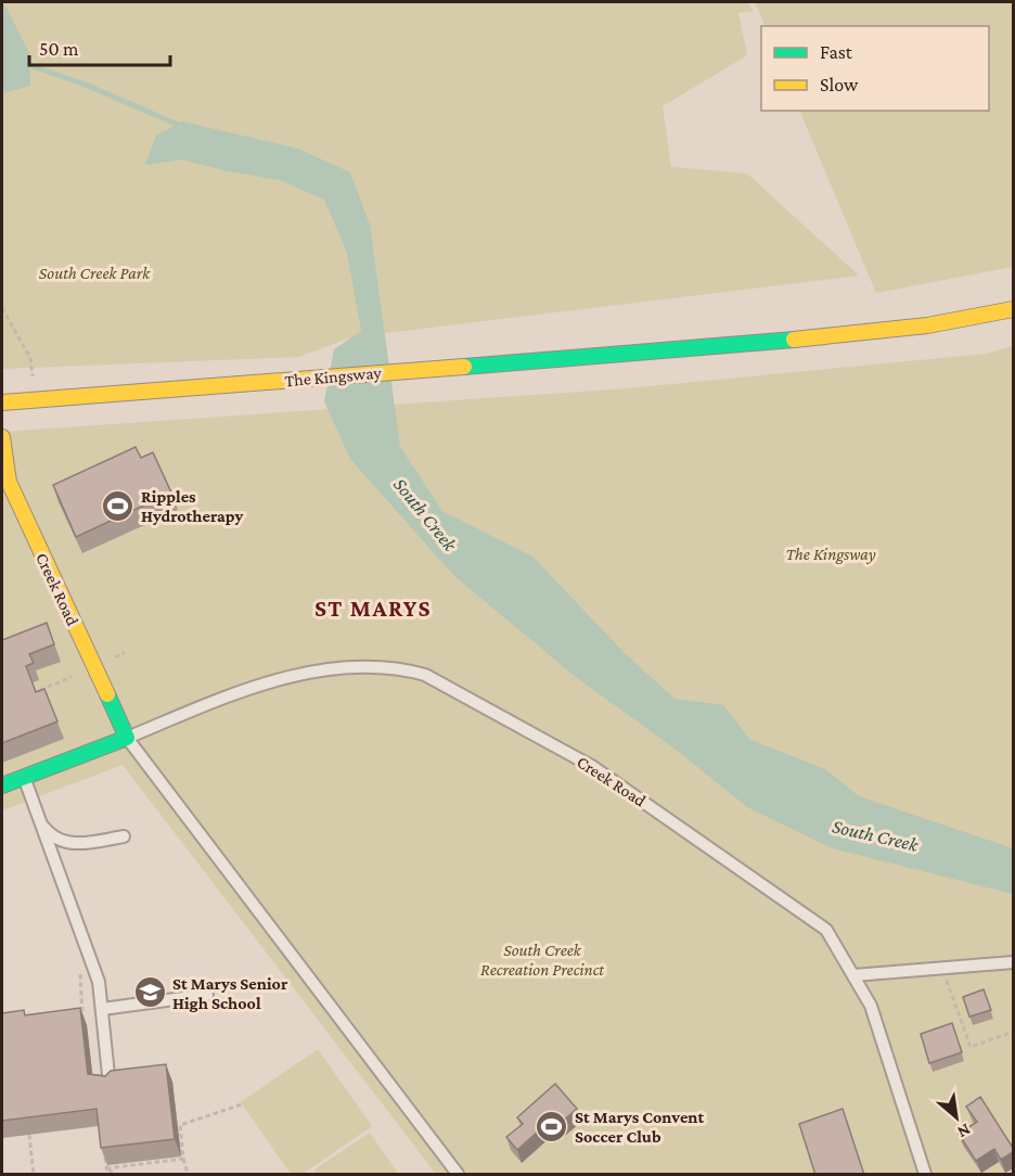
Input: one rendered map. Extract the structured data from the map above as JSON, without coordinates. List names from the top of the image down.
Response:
{
  "streets": {
    "street": ["The Kingsway", "Creek Road"]
  },
  "districts": ["ST MARYS"],
  "water": ["South Creek"],
  "parks": ["South Creek Park", "The Kingsway", "South Creek Recreation Precinct"],
  "places": {
    "sports": ["Ripples Hydrotherapy", "St Marys Convent Soccer Club"],
    "school or university": ["St Marys Senior High School"]
  },
  "legend": ["Fast", "Slow"],
  "scale_bar": "50 m",
  "north": "bottom right"
}
